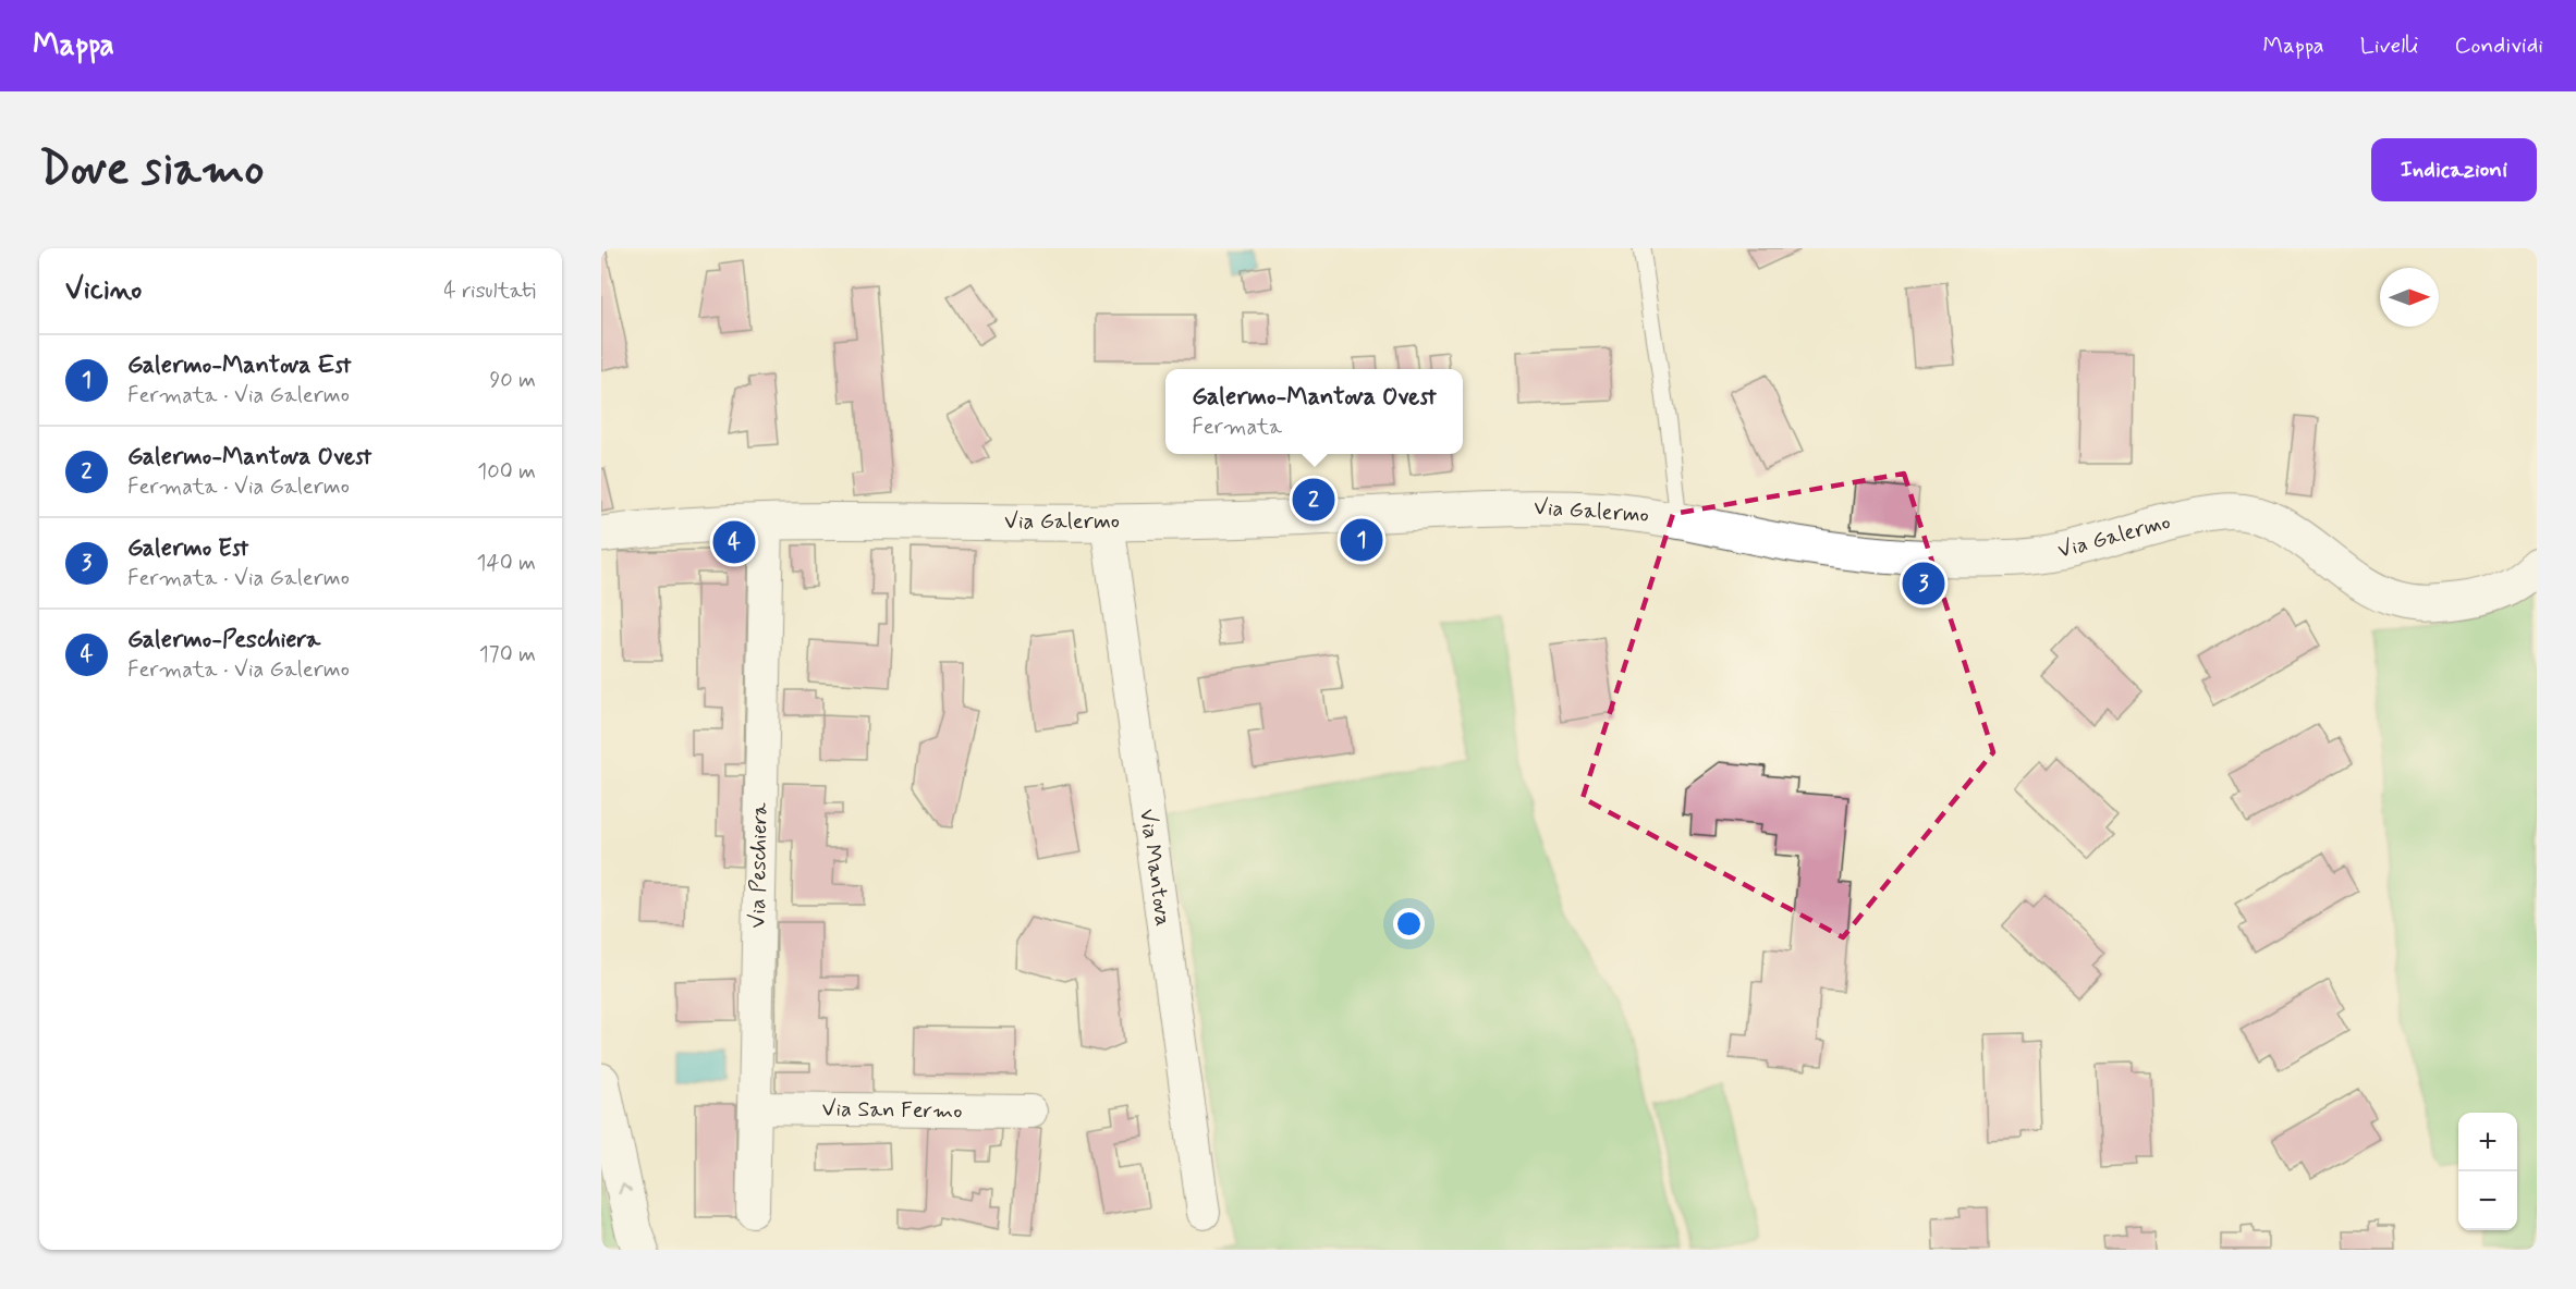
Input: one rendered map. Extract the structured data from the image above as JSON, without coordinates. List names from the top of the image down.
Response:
{
  "streets": {
    "main road": ["Via Galermo"],
    "street": ["Via Peschiera", "Via Mantova", "Via San Fermo"]
  },
  "crossings": [
    ["Via Galermo", "Via Peschiera"],
    ["Via Galermo", "Via Mantova"],
    ["Via Peschiera", "Via San Fermo"]
  ],
  "north": "right",
  "page": {
    "header": "Mappa",
    "nav": ["Mappa", "Livelli", "Condividi"],
    "buttons": "Indicazioni",
    "title": "Dove siamo",
    "heading": ["Vicino", "4 risultati"],
    "list": [
      {
        "mark": "1",
        "name": "Galermo-Mantova Est",
        "note": "Fermata · Via Galermo",
        "value": "90 m"
      },
      {
        "mark": "2",
        "name": "Galermo-Mantova Ovest",
        "note": "Fermata · Via Galermo",
        "value": "100 m"
      },
      {
        "mark": "3",
        "name": "Galermo Est",
        "note": "Fermata · Via Galermo",
        "value": "140 m"
      },
      {
        "mark": "4",
        "name": "Galermo-Peschiera",
        "note": "Fermata · Via Galermo",
        "value": "170 m"
      }
    ],
    "popup": ["Galermo-Mantova Ovest", "Fermata"],
    "pins": [
      "2",
      "1",
      "4",
      "3"
    ],
    "map_buttons": ["+", "−"]
  }
}
